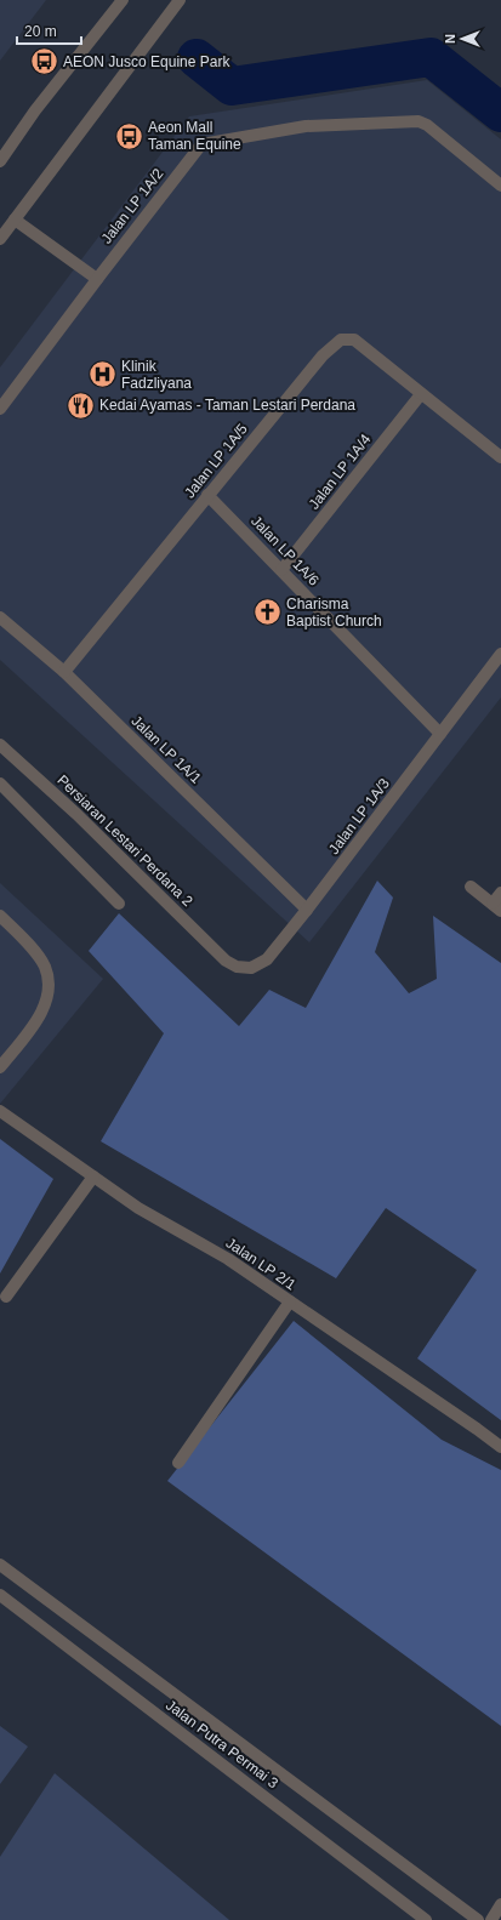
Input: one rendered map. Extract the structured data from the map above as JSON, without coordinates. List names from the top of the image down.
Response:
{
  "streets": {
    "street": [
      "Jalan LP 1A/2",
      "Jalan LP 1A/5",
      "Jalan LP 1A/4",
      "Jalan LP 1A/6",
      "Jalan LP 1A/1",
      "Jalan LP 1A/3",
      "Persiaran Lestari Perdana 2",
      "Jalan LP 2/1",
      "Jalan Putra Permai 3"
    ]
  },
  "crossings": [
    ["Jalan LP 1A/5", "Jalan LP 1A/4"],
    ["Jalan LP 1A/5", "Jalan LP 1A/6"],
    ["Jalan LP 1A/5", "Jalan LP 1A/1"],
    ["Jalan LP 1A/4", "Jalan LP 1A/6"],
    ["Jalan LP 1A/6", "Jalan LP 1A/3"],
    ["Jalan LP 1A/1", "Jalan LP 1A/3"],
    ["Jalan LP 1A/3", "Persiaran Lestari Perdana 2"]
  ],
  "places": {
    "bus stop": ["AEON Jusco Equine Park", "Aeon Mall Taman Equine"],
    "hospital": ["Klinik Fadzliyana"],
    "restaurant": ["Kedai Ayamas - Taman Lestari Perdana"],
    "church": ["Charisma Baptist Church"]
  },
  "scale_bar": "20 m",
  "north": "left"
}
